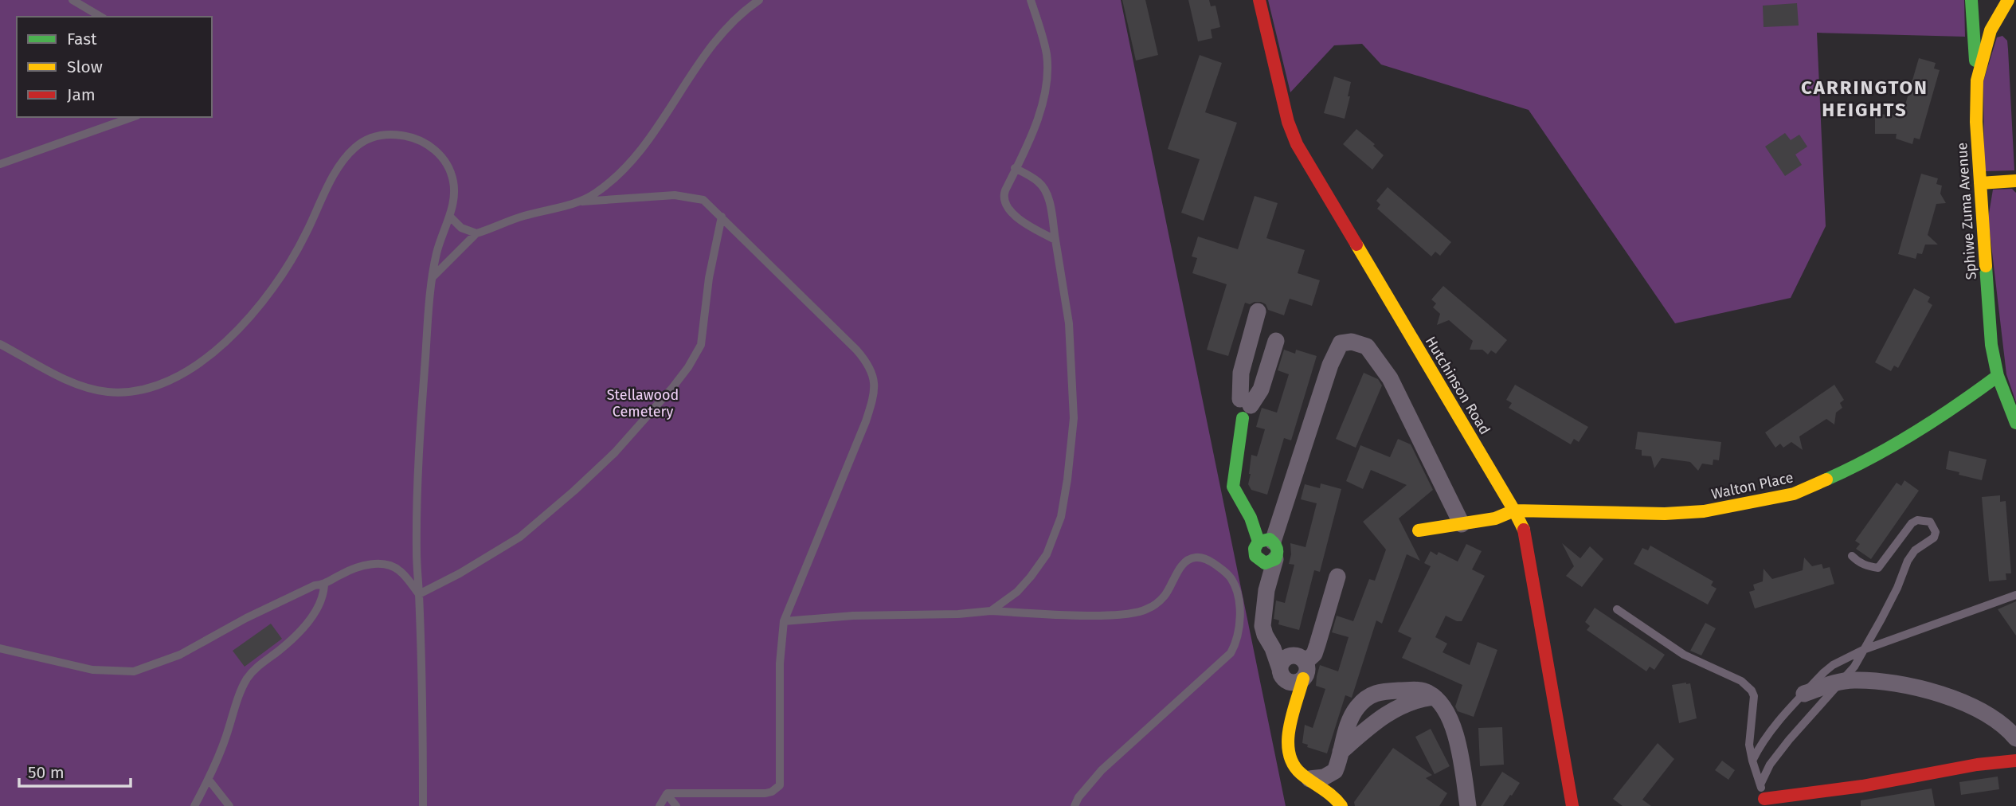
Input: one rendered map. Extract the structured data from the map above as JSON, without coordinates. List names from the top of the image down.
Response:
{
  "streets": {
    "street": ["Sphiwe Zuma Avenue", "Hutchinson Road", "Walton Place"]
  },
  "crossings": [
    ["Sphiwe Zuma Avenue", "Walton Place"],
    ["Hutchinson Road", "Walton Place"]
  ],
  "districts": ["CARRINGTON HEIGHTS"],
  "parks": ["Stellawood Cemetery"],
  "legend": ["Fast", "Slow", "Jam"],
  "scale_bar": "50 m"
}
